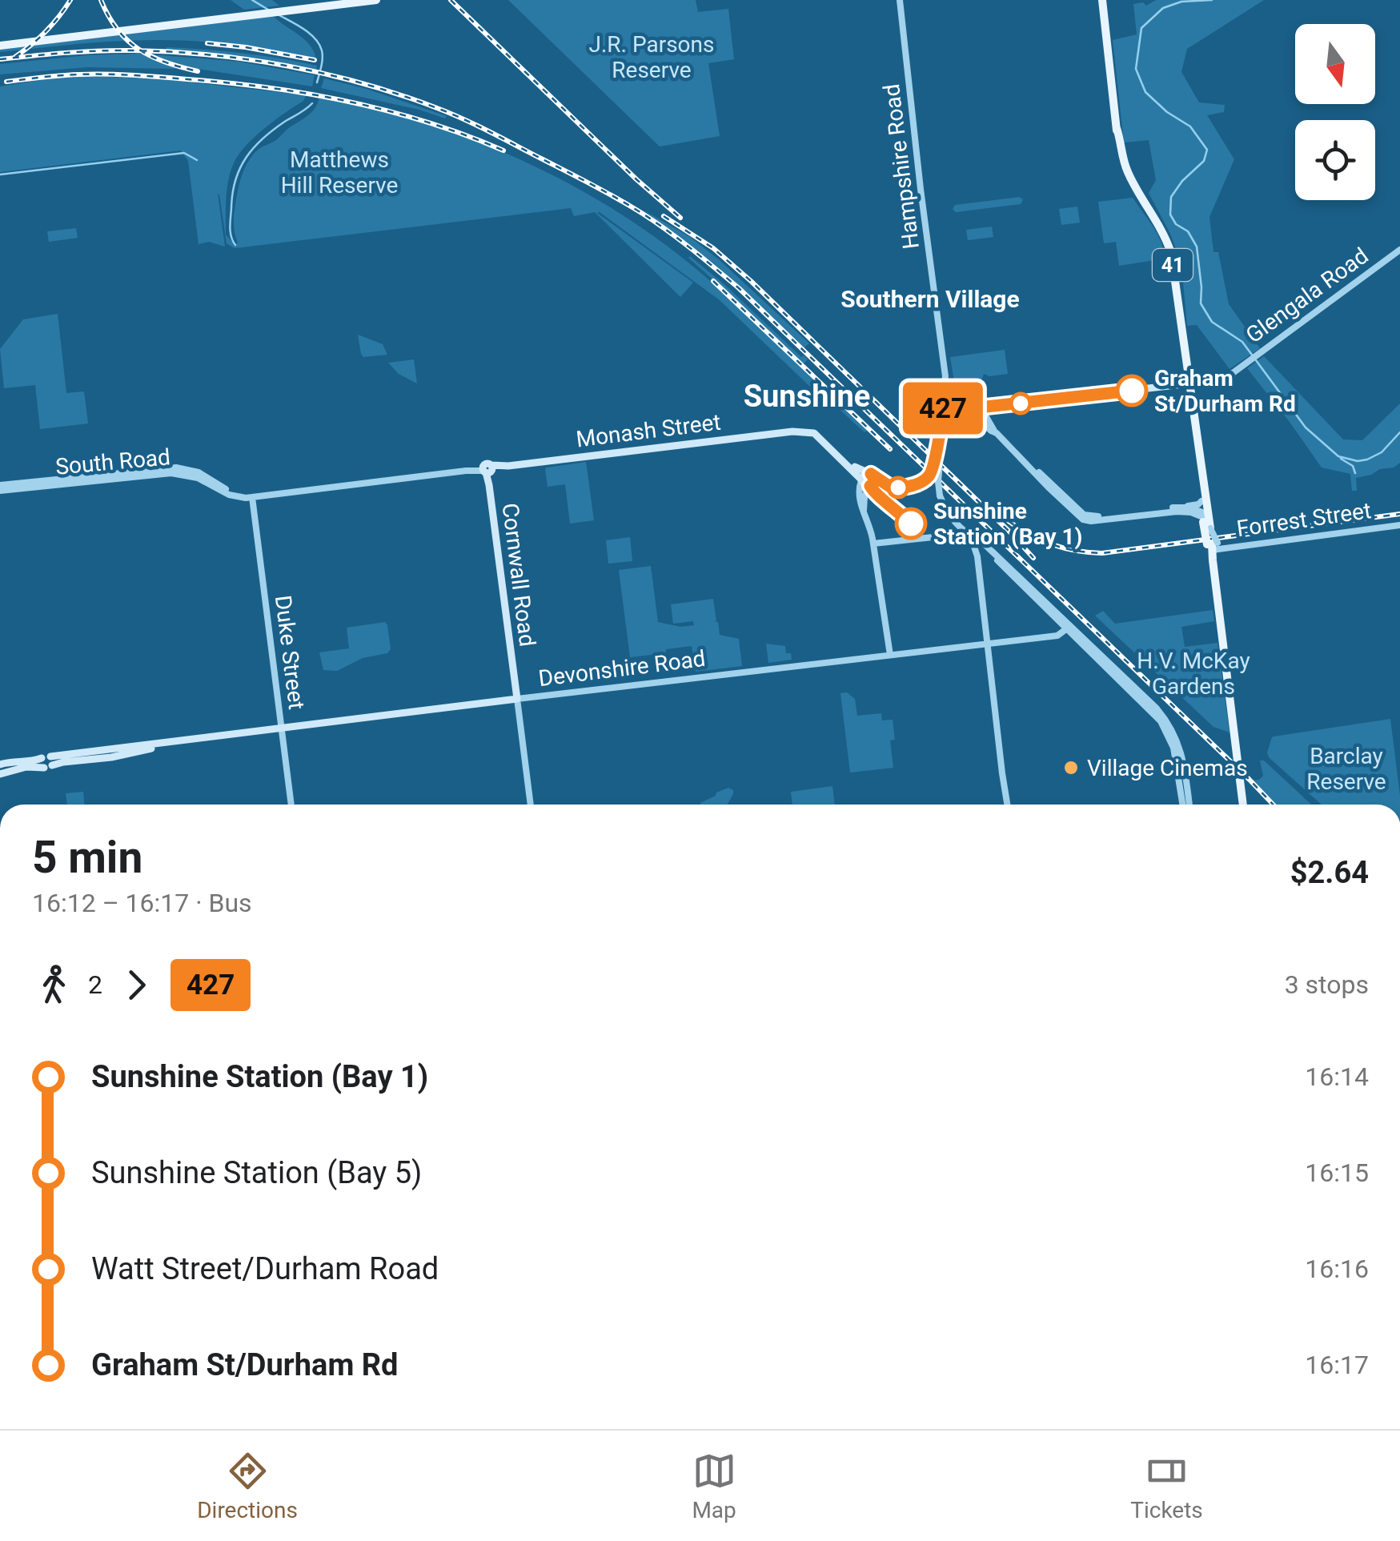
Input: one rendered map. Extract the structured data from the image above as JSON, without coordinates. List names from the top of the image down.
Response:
{
  "streets": {
    "main road": [
      "Hampshire Road",
      "41",
      "Monash Street",
      "Cornwall Road",
      "Devonshire Road"
    ],
    "street": [
      "Glengala Road",
      "South Road",
      "Forrest Street",
      "Duke Street"
    ]
  },
  "crossings": [
    ["Hampshire Road", "Devonshire Road"],
    ["41", "Glengala Road"],
    ["41", "Forrest Street"],
    ["Monash Street", "South Road"],
    ["Monash Street", "Cornwall Road"],
    ["Monash Street", "Duke Street"],
    ["South Road", "Duke Street"],
    ["Cornwall Road", "Devonshire Road"],
    ["Duke Street", "Devonshire Road"]
  ],
  "districts": ["Southern Village", "Sunshine"],
  "parks": [
    "J.R. Parsons Reserve",
    "Matthews Hill Reserve",
    "H.V. McKay Gardens",
    "Barclay Reserve"
  ],
  "places": ["Graham St/Durham Rd", "Sunshine Station (Bay 1)", "Village Cinemas"],
  "lines": ["bus line 427"],
  "north": "bottom",
  "page": {
    "on_map": "427",
    "heading": ["5 min", "16:12 – 16:17 · Bus", "$2.64"],
    "legs": ["2", "427", "3 stops"],
    "list": [
      {
        "name": "Sunshine Station (Bay 1)",
        "value": "16:14"
      },
      {
        "name": "Sunshine Station (Bay 5)",
        "value": "16:15"
      },
      {
        "name": "Watt Street/Durham Road",
        "value": "16:16"
      },
      {
        "name": "Graham St/Durham Rd",
        "value": "16:17"
      }
    ],
    "tabs": ["Directions", "Map", "Tickets"]
  }
}
